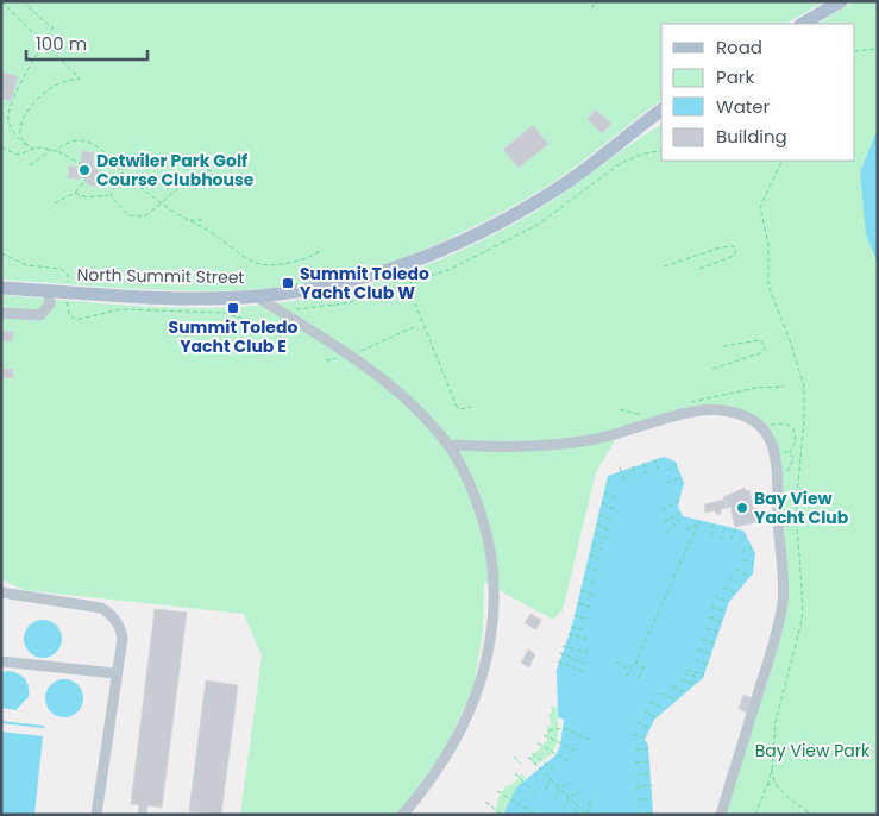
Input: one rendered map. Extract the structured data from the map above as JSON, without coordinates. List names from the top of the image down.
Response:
{
  "streets": {
    "main road": ["North Summit Street"]
  },
  "parks": ["Bay View Park"],
  "places": {
    "other": ["Detwiler Park Golf Course Clubhouse", "Bay View Yacht Club"],
    "transit": ["Summit Toledo Yacht Club W", "Summit Toledo Yacht Club E"]
  },
  "legend": [
    "Road",
    "Park",
    "Water",
    "Building"
  ],
  "scale_bar": "100 m"
}
